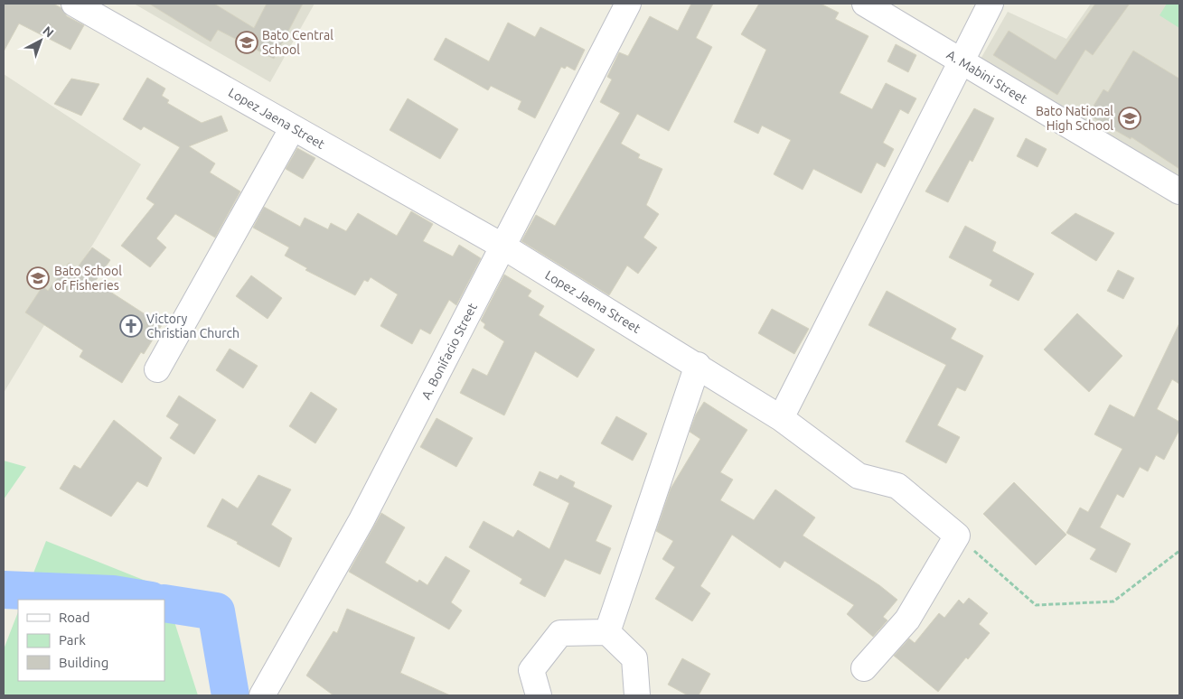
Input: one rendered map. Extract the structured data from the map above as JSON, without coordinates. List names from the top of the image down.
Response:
{
  "streets": {
    "street": ["A. Mabini Street", "Lopez Jaena Street", "A. Bonifacio Street"]
  },
  "crossings": [
    ["Lopez Jaena Street", "A. Bonifacio Street"]
  ],
  "places": {
    "school or university": ["Bato Central School", "Bato National High School", "Bato School of Fisheries"],
    "church": ["Victory Christian Church"]
  },
  "legend": ["Road", "Park", "Building"],
  "north": "top right"
}
